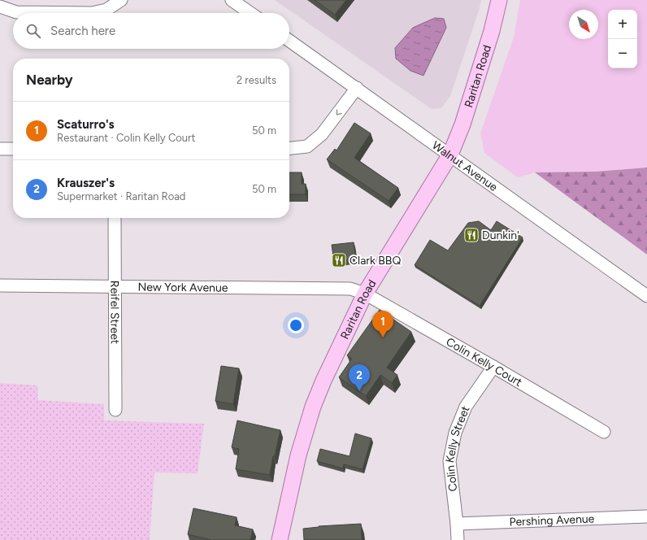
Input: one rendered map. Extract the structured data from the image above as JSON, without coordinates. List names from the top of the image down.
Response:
{
  "streets": {
    "main road": ["Raritan Road"],
    "street": [
      "Walnut Avenue",
      "New York Avenue",
      "Reifel Street",
      "Colin Kelly Court",
      "Colin Kelly Street",
      "Pershing Avenue"
    ]
  },
  "crossings": [
    ["Raritan Road", "Walnut Avenue"],
    ["Raritan Road", "New York Avenue"],
    ["Raritan Road", "Colin Kelly Court"],
    ["New York Avenue", "Reifel Street"],
    ["New York Avenue", "Colin Kelly Court"],
    ["Colin Kelly Court", "Colin Kelly Street"],
    ["Colin Kelly Street", "Pershing Avenue"]
  ],
  "places": {
    "restaurant": ["Dunkin'", "Clark BBQ"]
  },
  "north": "bottom right",
  "page": {
    "map_buttons": ["+", "−"],
    "search": "Search here",
    "heading": ["Nearby", "2 results"],
    "list": [
      {
        "mark": "1",
        "name": "Scaturro's",
        "note": "Restaurant · Colin Kelly Court",
        "value": "50 m"
      },
      {
        "mark": "2",
        "name": "Krauszer's",
        "note": "Supermarket · Raritan Road",
        "value": "50 m"
      }
    ],
    "pins": ["1", "2"]
  }
}
